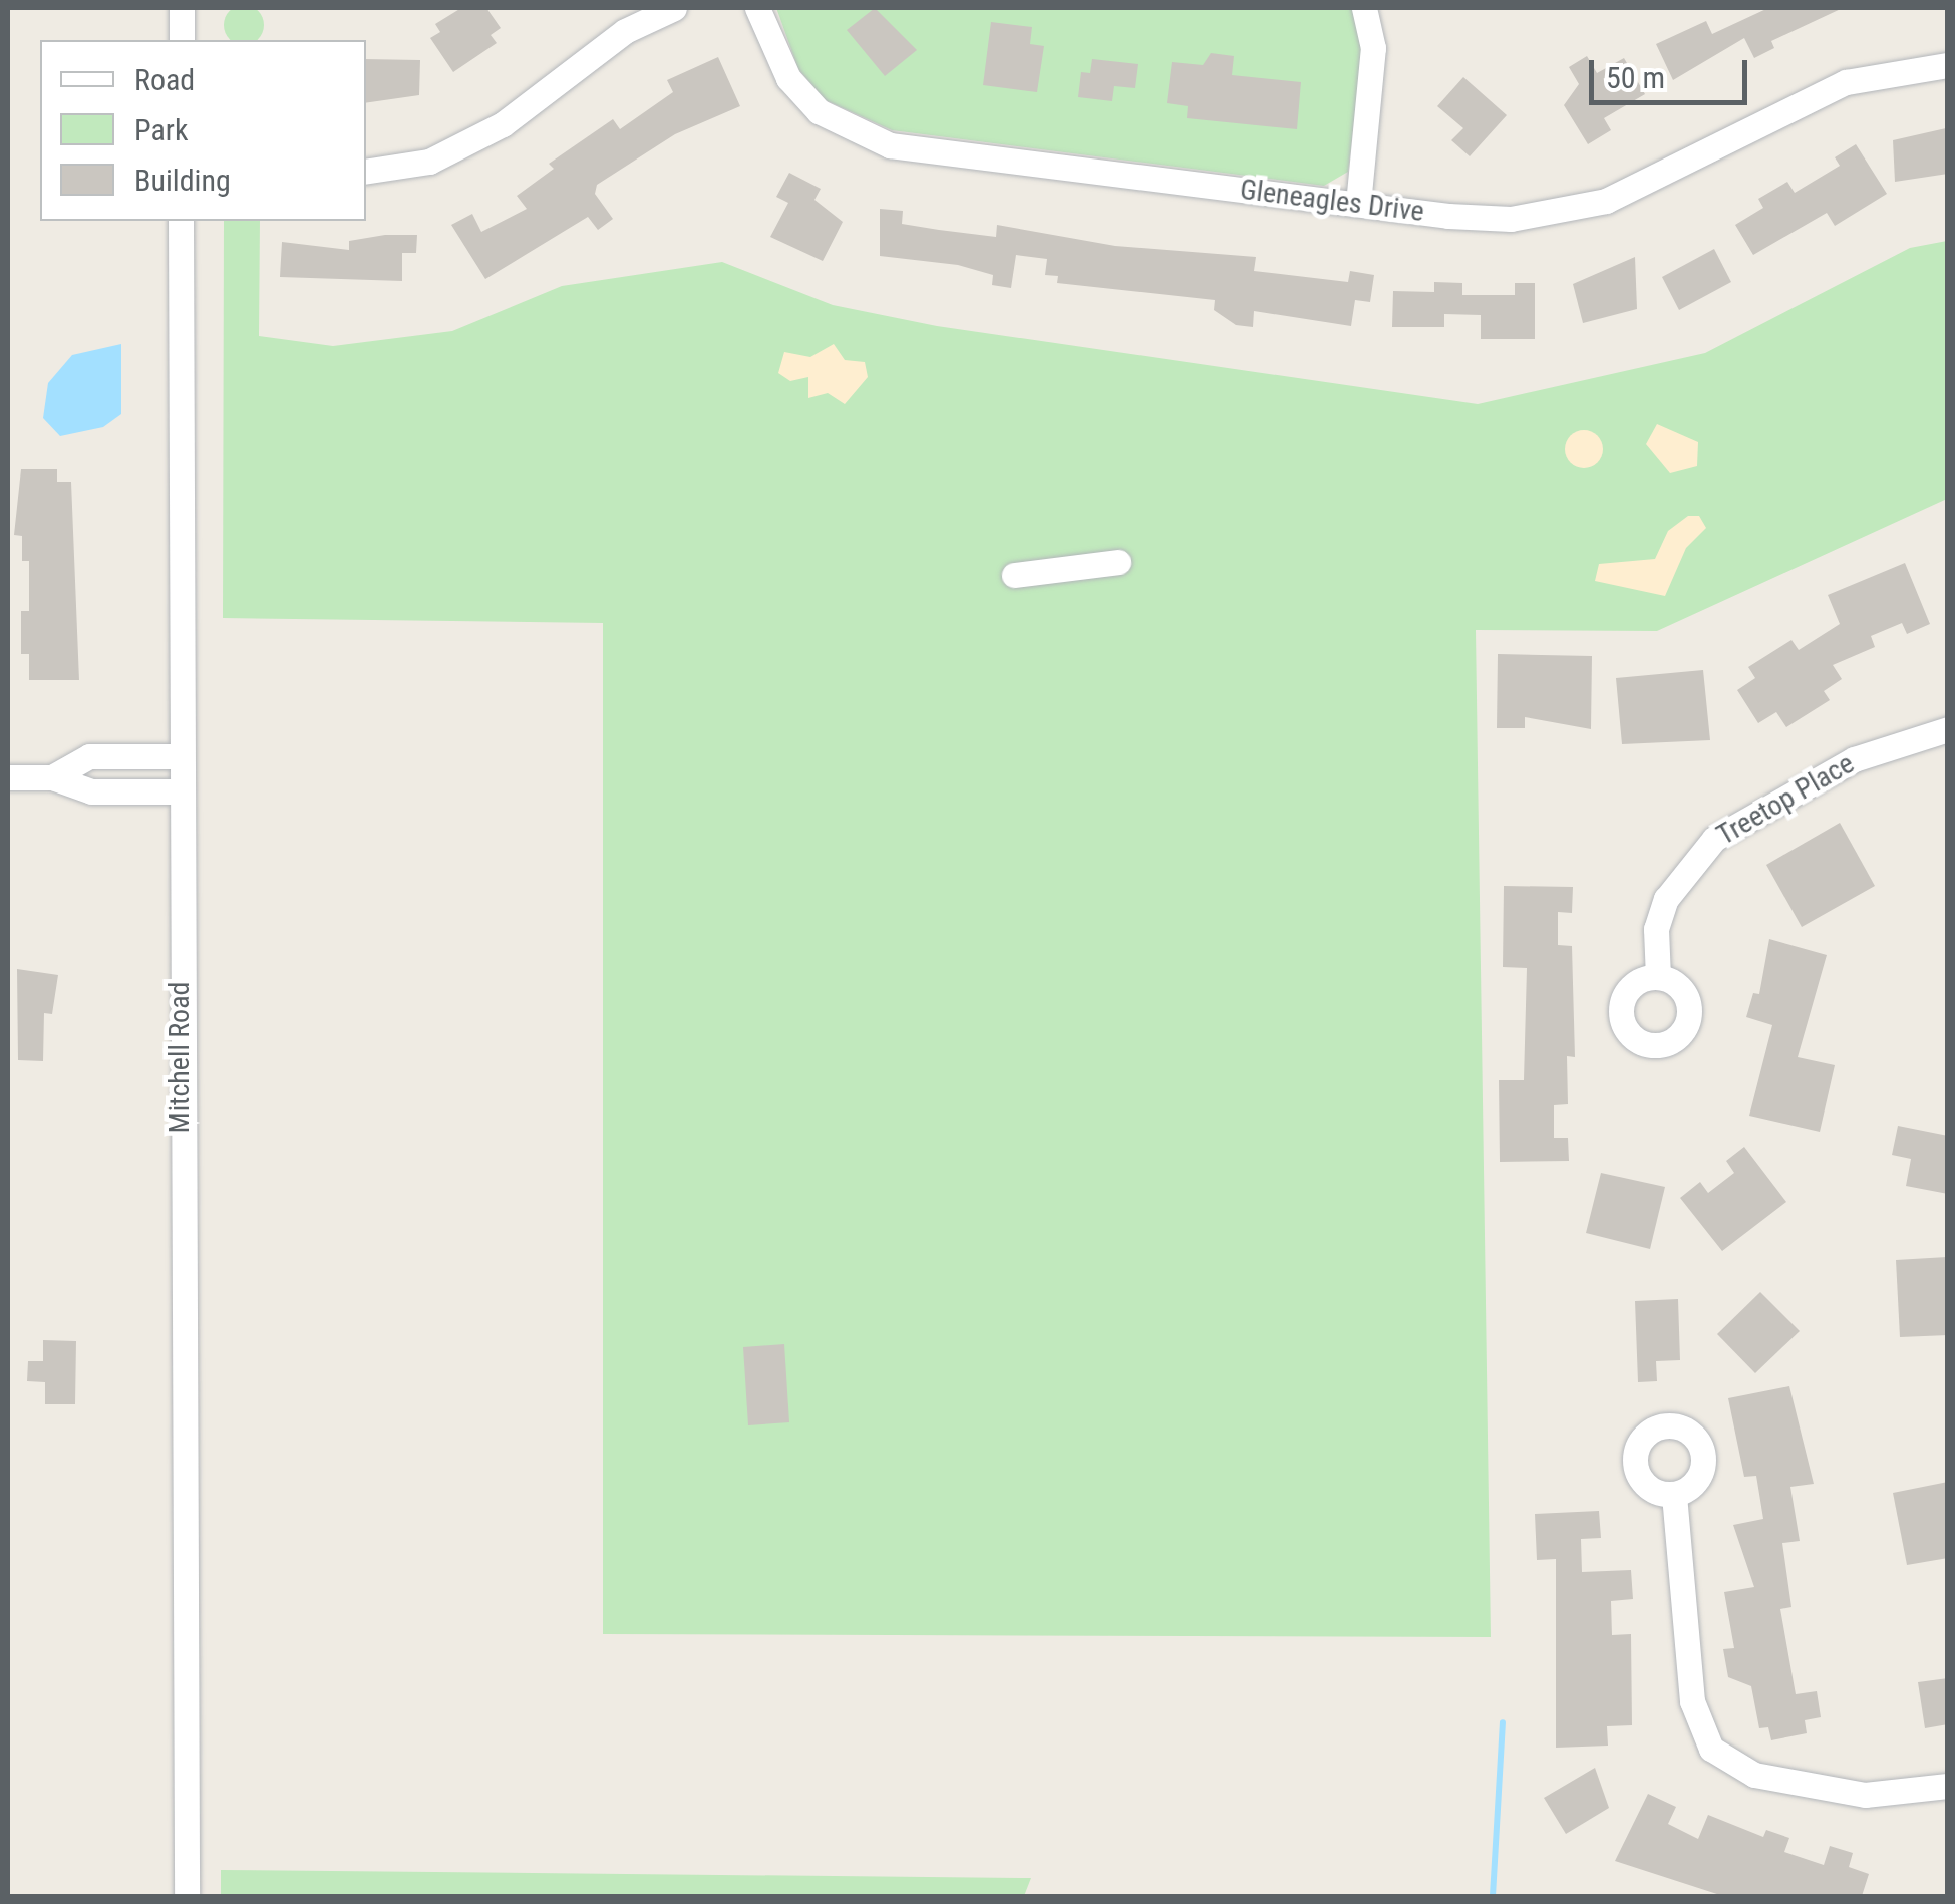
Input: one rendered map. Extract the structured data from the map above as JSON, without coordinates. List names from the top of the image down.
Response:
{
  "streets": {
    "street": ["Gleneagles Drive", "Treetop Place", "Mitchell Road"]
  },
  "legend": ["Road", "Park", "Building"],
  "scale_bar": "50 m"
}
